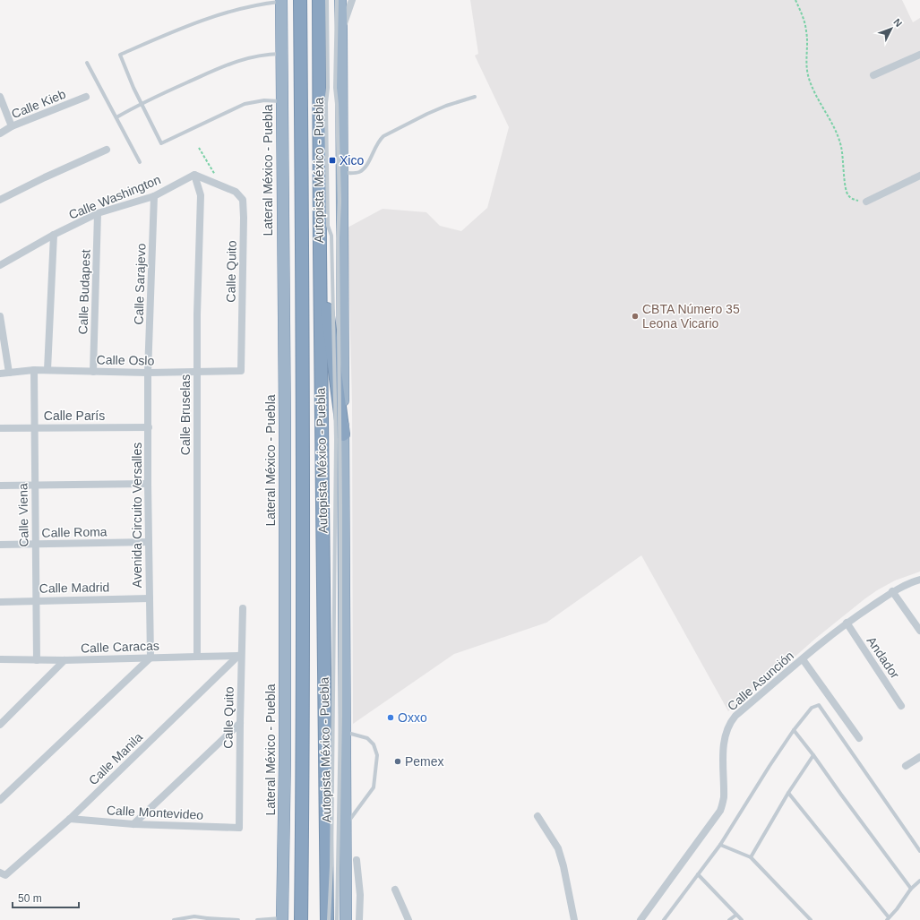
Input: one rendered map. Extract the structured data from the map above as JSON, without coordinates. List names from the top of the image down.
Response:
{
  "streets": {
    "highway": ["Lateral México - Puebla", "Autopista México - Puebla"],
    "street": [
      "Calle Kieb",
      "Calle Washington",
      "Calle Quito",
      "Calle Sarajevo",
      "Calle Budapest",
      "Calle Oslo",
      "Calle Bruselas",
      "Calle París",
      "Calle Viena",
      "Avenida Circuito Versalles",
      "Calle Roma",
      "Calle Madrid",
      "Calle Caracas",
      "Andador",
      "Calle Asunción",
      "Calle Manila",
      "Calle Montevideo"
    ]
  },
  "crossings": [
    ["Calle Washington", "Calle Sarajevo"],
    ["Calle Washington", "Calle Budapest"],
    ["Calle Washington", "Calle Bruselas"],
    ["Calle Quito", "Calle Oslo"],
    ["Calle Quito", "Calle Caracas"],
    ["Calle Quito", "Calle Manila"],
    ["Calle Quito", "Calle Montevideo"],
    ["Calle Sarajevo", "Calle Oslo"],
    ["Calle Sarajevo", "Avenida Circuito Versalles"],
    ["Calle Budapest", "Calle Oslo"],
    ["Calle Oslo", "Calle Bruselas"],
    ["Calle Oslo", "Calle Viena"],
    ["Calle Oslo", "Avenida Circuito Versalles"],
    ["Calle Bruselas", "Calle Caracas"],
    ["Calle París", "Calle Viena"],
    ["Calle París", "Avenida Circuito Versalles"],
    ["Calle Viena", "Calle Roma"],
    ["Calle Viena", "Calle Madrid"],
    ["Calle Viena", "Calle Caracas"],
    ["Avenida Circuito Versalles", "Calle Roma"],
    ["Avenida Circuito Versalles", "Calle Madrid"],
    ["Avenida Circuito Versalles", "Calle Caracas"],
    ["Calle Caracas", "Calle Manila"],
    ["Andador", "Calle Asunción"],
    ["Calle Manila", "Calle Montevideo"]
  ],
  "places": {
    "transit": ["Xico"],
    "other": ["CBTA Número 35 Leona Vicario", "Oxxo", "Pemex"]
  },
  "scale_bar": "50 m",
  "north": "top right"
}
